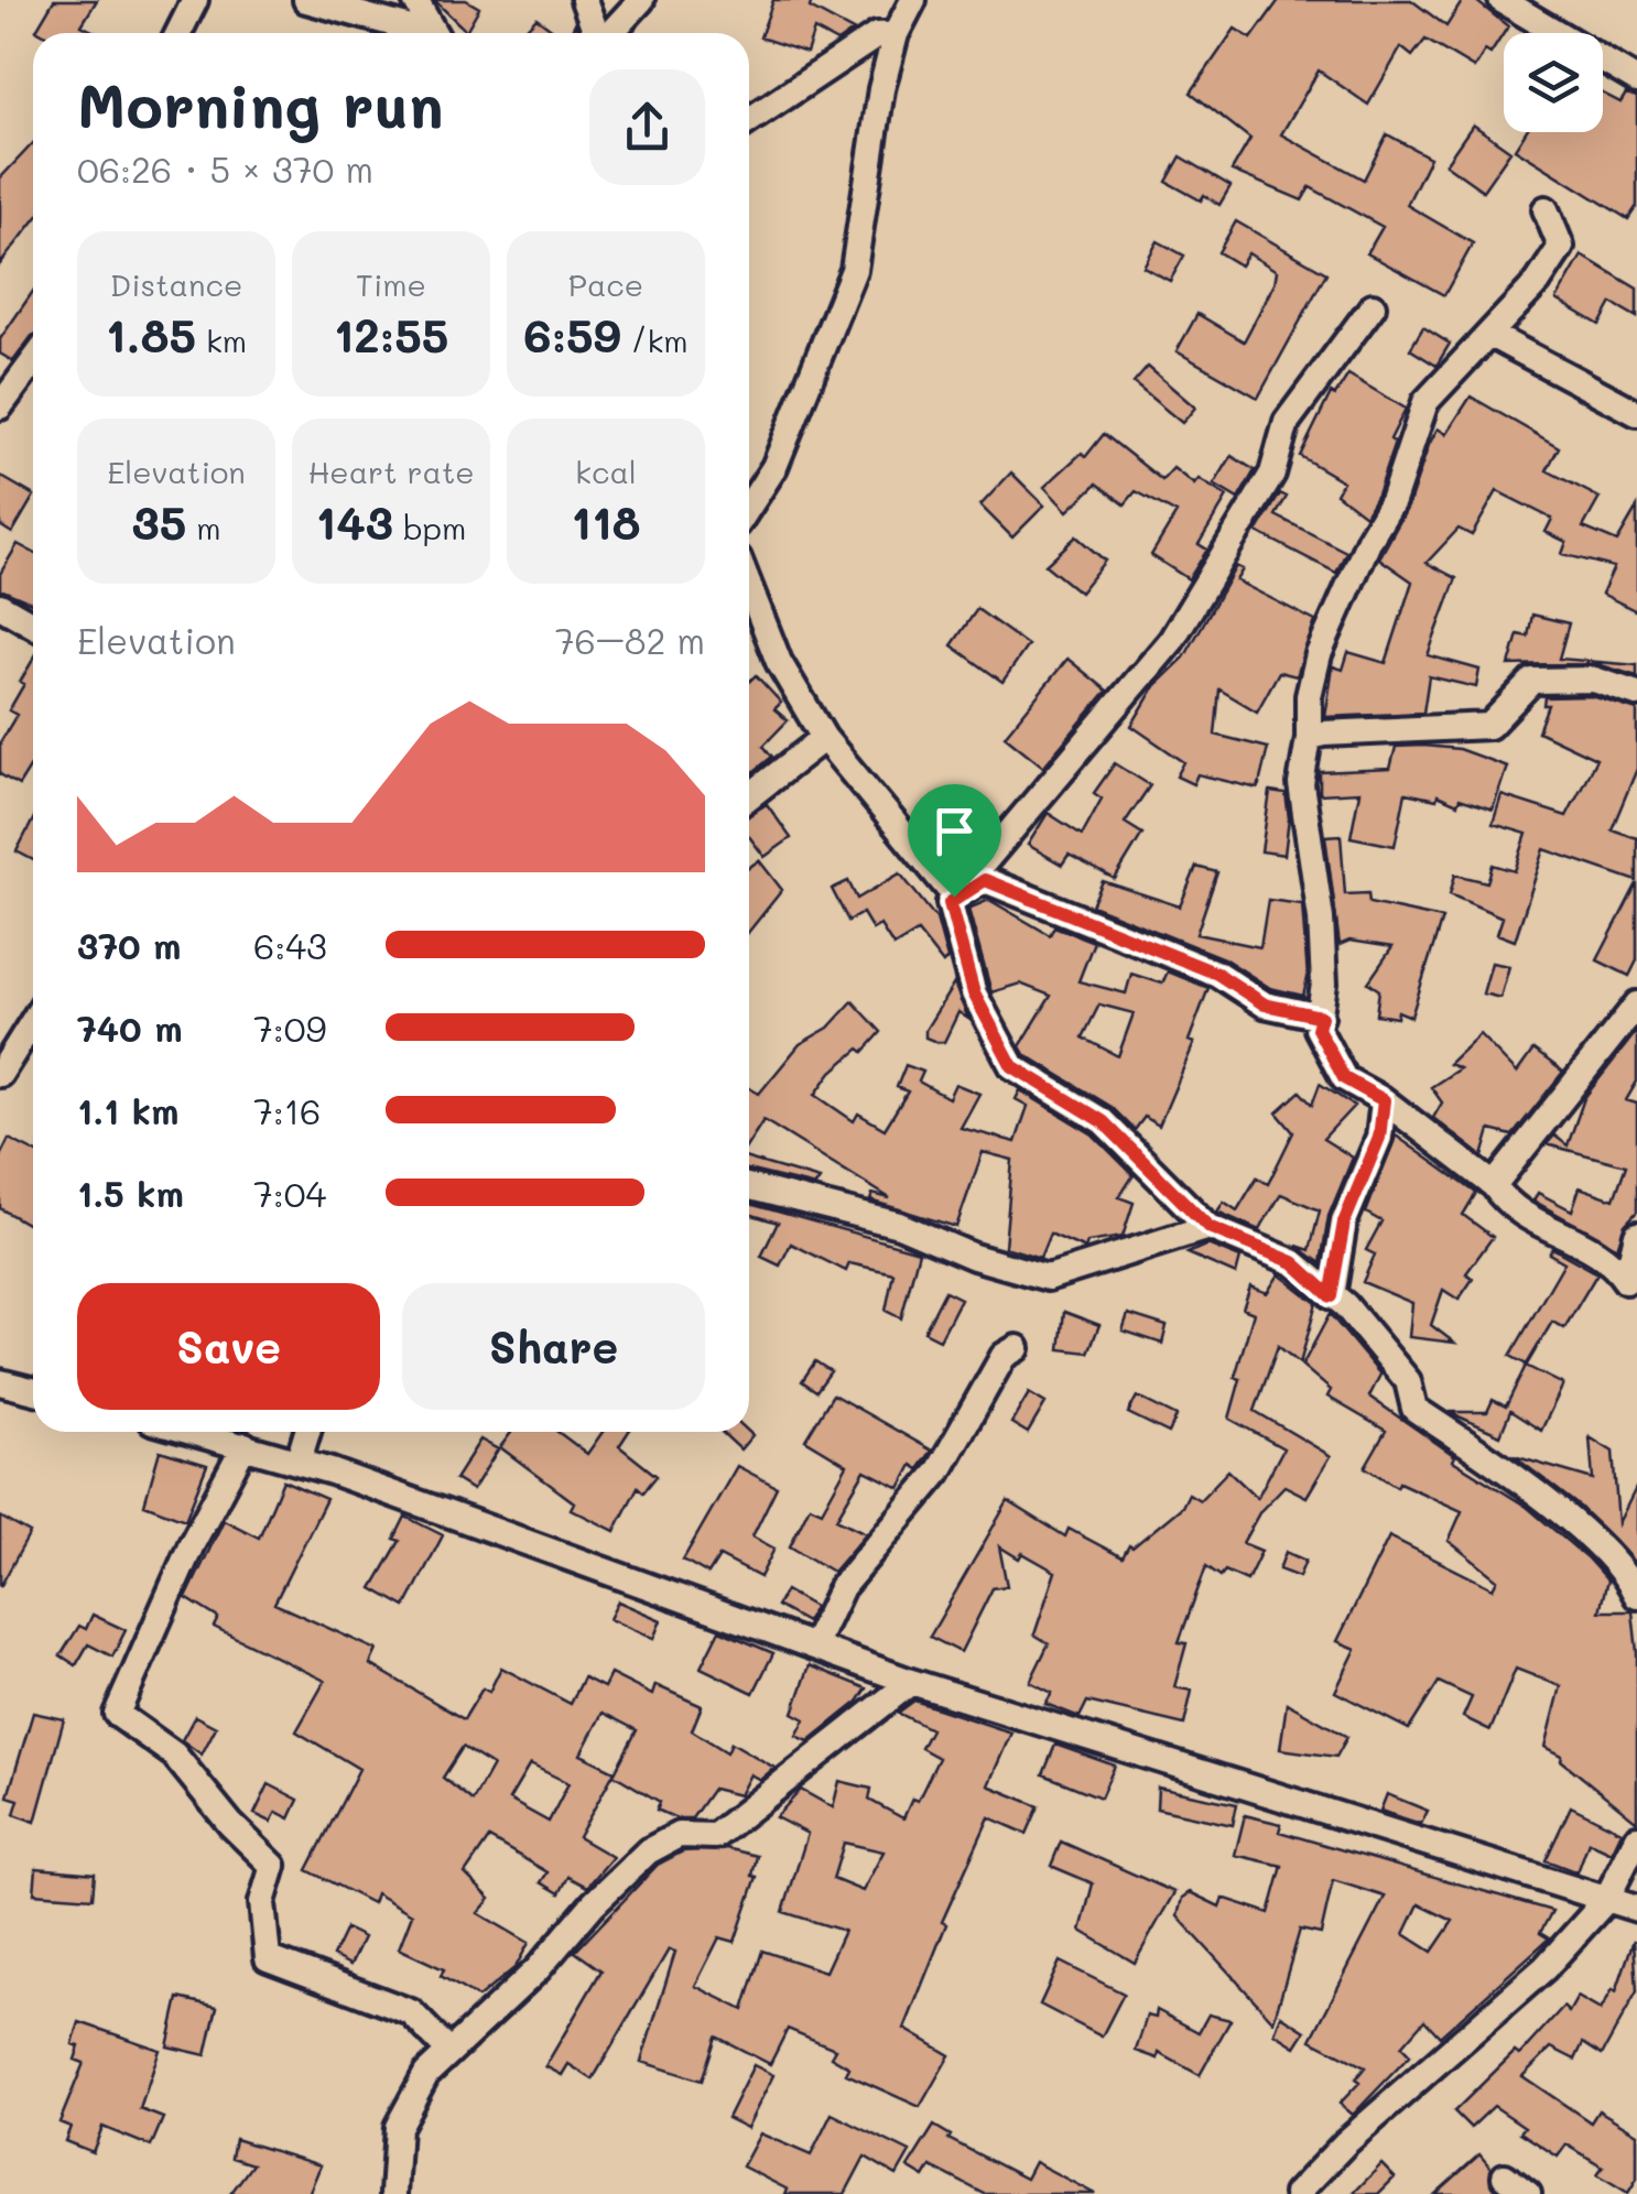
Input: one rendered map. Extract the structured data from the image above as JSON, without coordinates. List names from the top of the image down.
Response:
{
  "page": {
    "heading": ["Morning run", "06:26 · 5 × 370 m"],
    "stats": [
      ["Distance", "1.85 km"],
      ["Time", "12:55"],
      ["Pace", "6:59 /km"],
      ["Elevation", "35 m"],
      ["Heart rate", "143 bpm"],
      ["kcal", "118"]
    ],
    "chart": ["Elevation", "76–82 m"],
    "list": [
      {
        "name": "370 m",
        "note": "6:43"
      },
      {
        "name": "740 m",
        "note": "7:09"
      },
      {
        "name": "1.1 km",
        "note": "7:16"
      },
      {
        "name": "1.5 km",
        "note": "7:04"
      }
    ],
    "buttons": ["Save", "Share"]
  }
}
